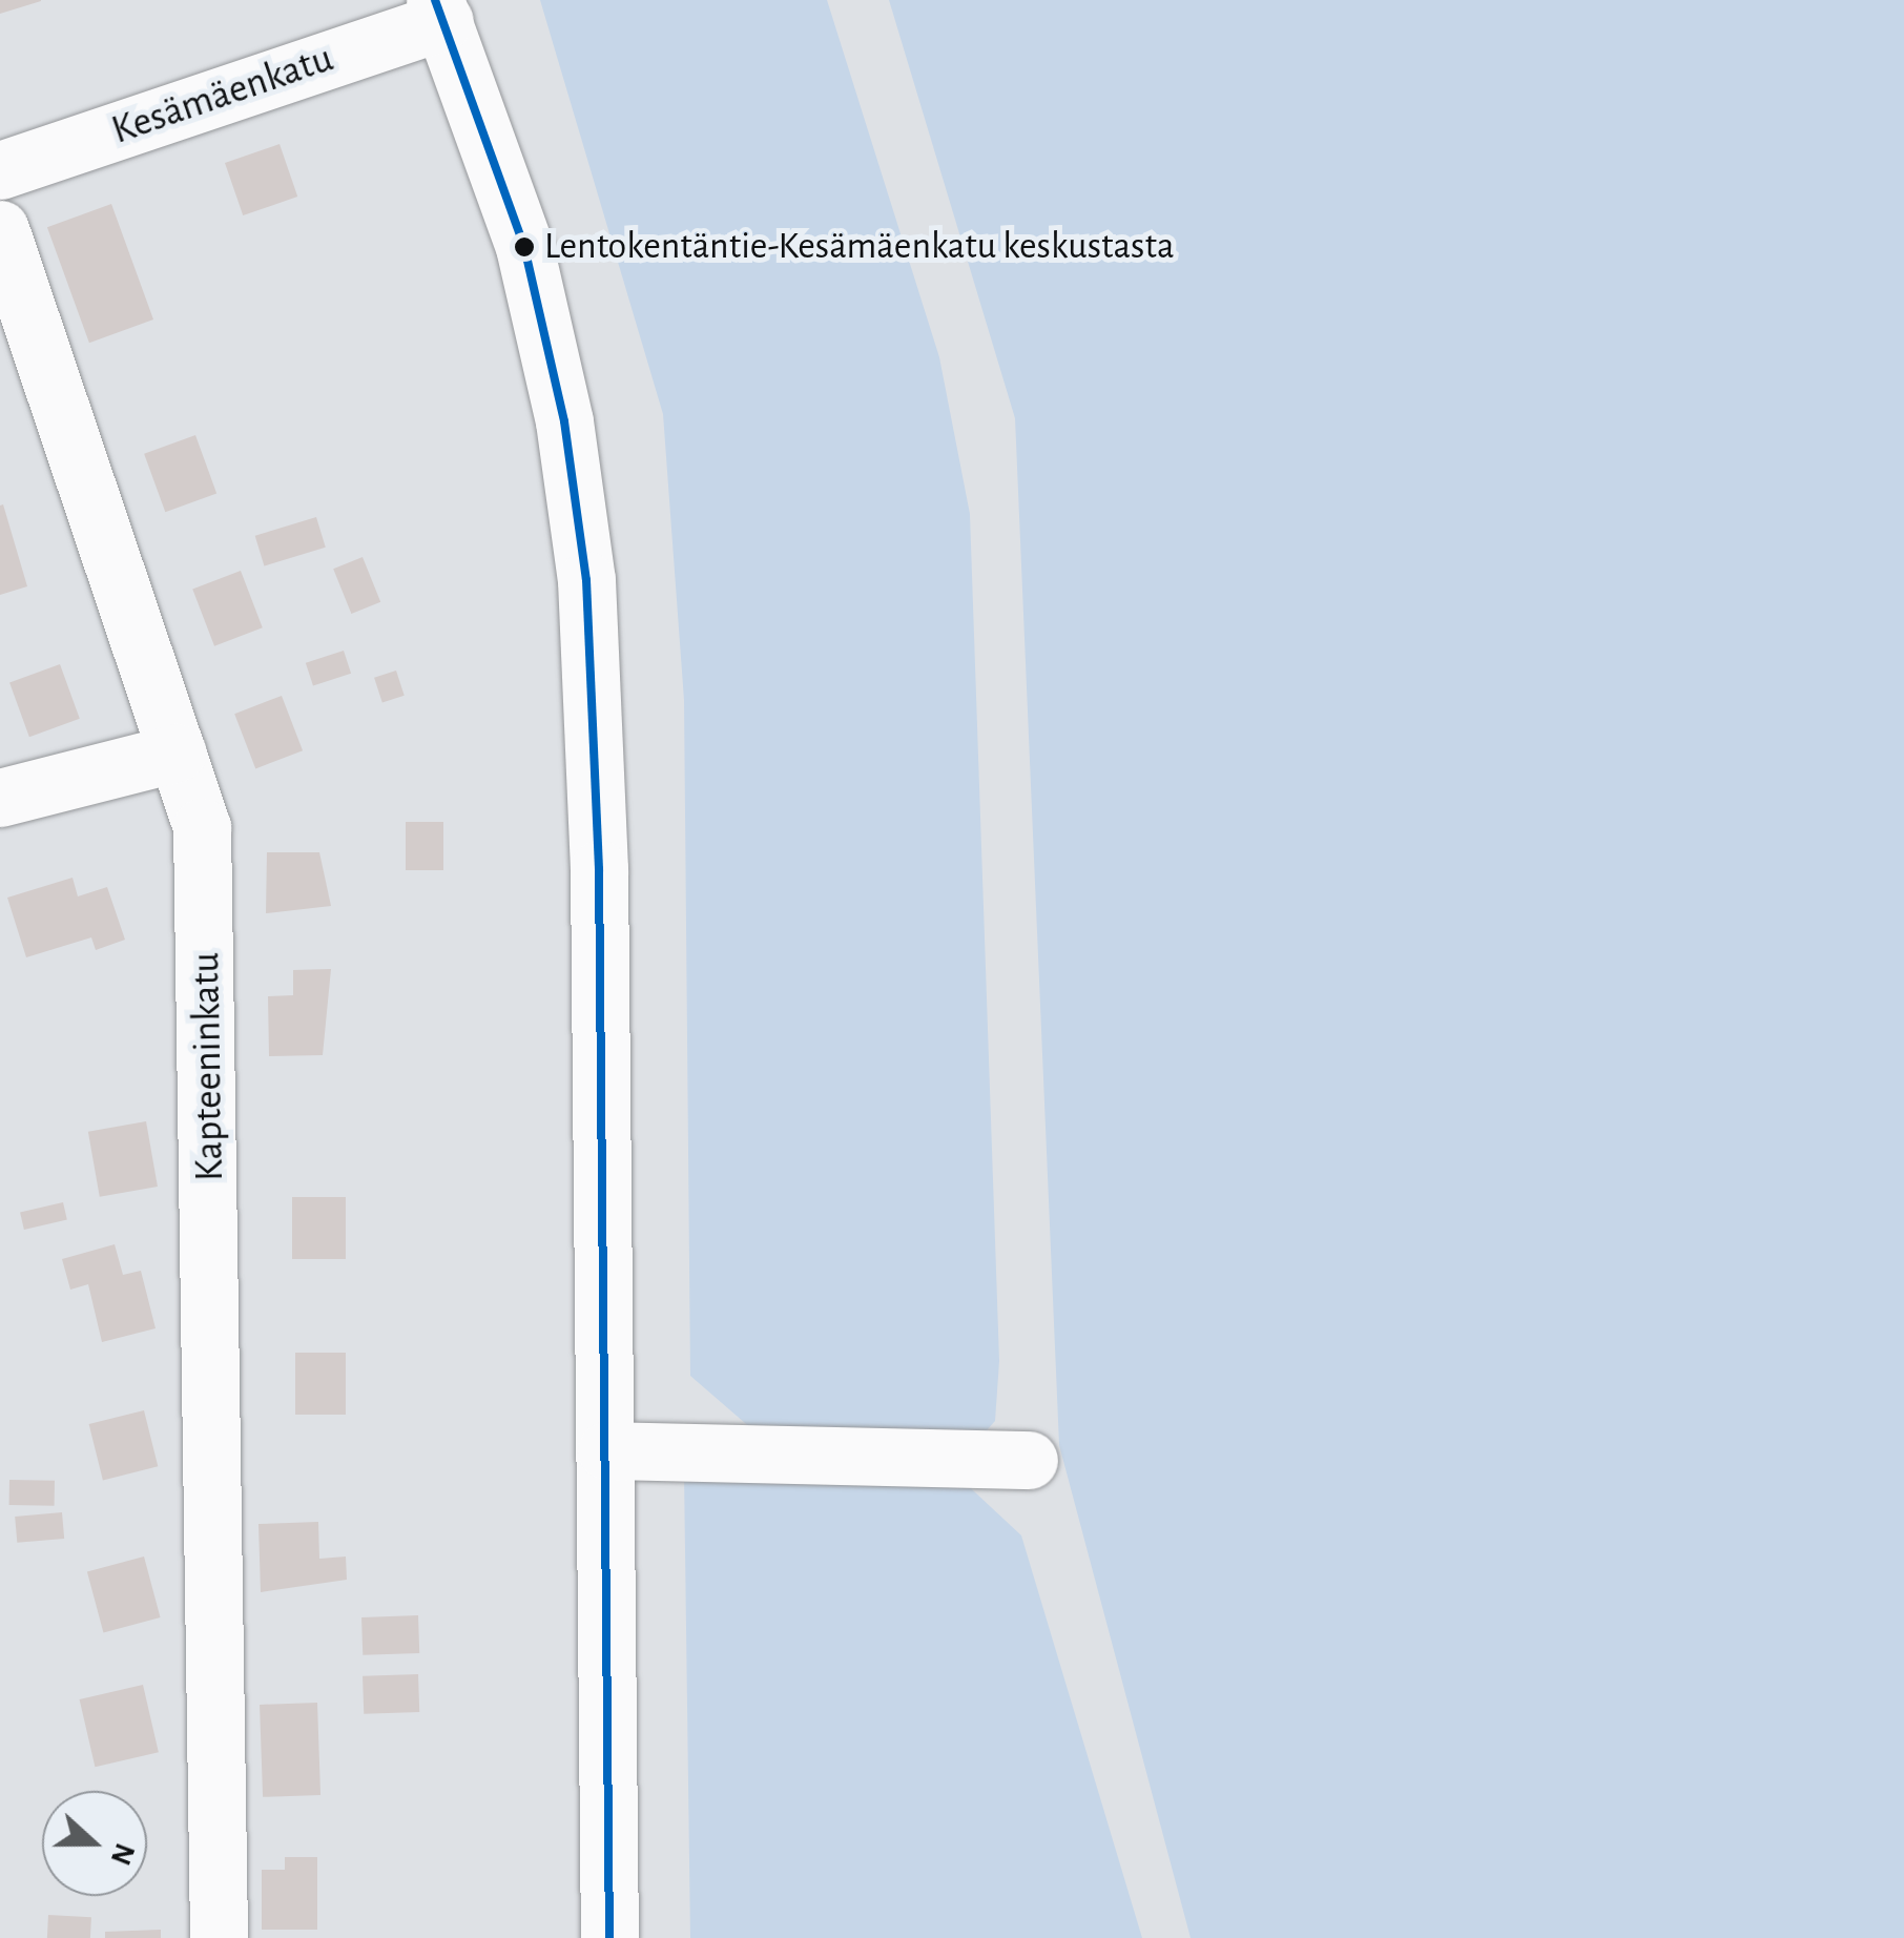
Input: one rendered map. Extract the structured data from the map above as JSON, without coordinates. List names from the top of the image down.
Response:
{
  "streets": {
    "street": ["Kesämäenkatu", "Kapteeninkatu"]
  },
  "places": ["Lentokentäntie-Kesämäenkatu keskustasta"],
  "north": "right"
}
